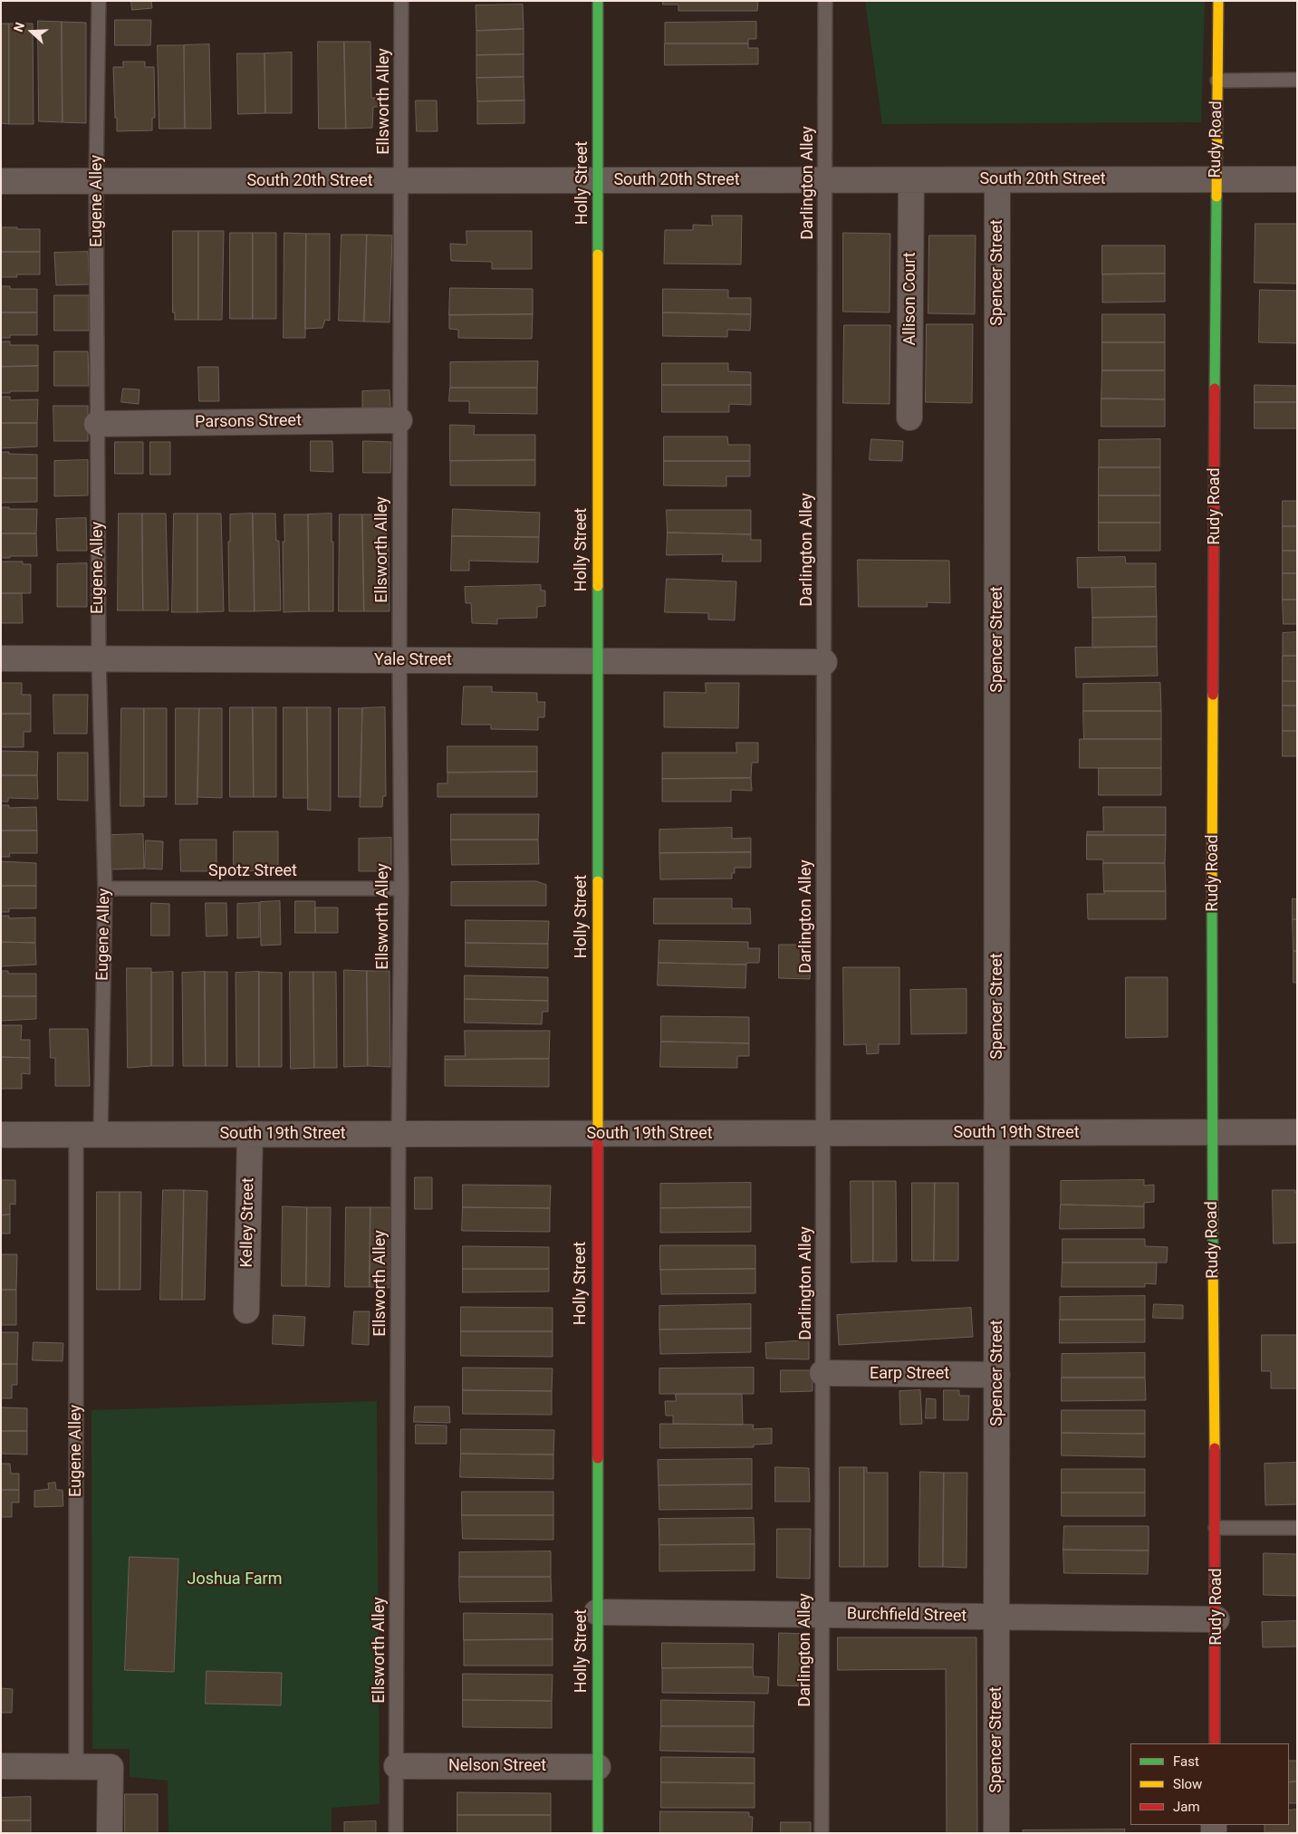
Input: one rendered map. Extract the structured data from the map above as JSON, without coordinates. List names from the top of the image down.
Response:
{
  "streets": {
    "street": [
      "Rudy Road",
      "South 20th Street",
      "Holly Street",
      "Spencer Street",
      "Allison Court",
      "Parsons Street",
      "Yale Street",
      "South 19th Street",
      "Kelley Street",
      "Earp Street",
      "Burchfield Street",
      "Nelson Street"
    ],
    "lane": [
      "Ellsworth Alley",
      "Darlington Alley",
      "Eugene Alley",
      "Spotz Street"
    ]
  },
  "crossings": [
    ["Ellsworth Alley", "South 20th Street"],
    ["Ellsworth Alley", "Parsons Street"],
    ["Ellsworth Alley", "Yale Street"],
    ["Ellsworth Alley", "Spotz Street"],
    ["Ellsworth Alley", "South 19th Street"],
    ["Ellsworth Alley", "Nelson Street"],
    ["Rudy Road", "South 20th Street"],
    ["Rudy Road", "South 19th Street"],
    ["Rudy Road", "Burchfield Street"],
    ["South 20th Street", "Holly Street"],
    ["South 20th Street", "Darlington Alley"],
    ["South 20th Street", "Eugene Alley"],
    ["South 20th Street", "Spencer Street"],
    ["South 20th Street", "Allison Court"],
    ["Holly Street", "Yale Street"],
    ["Holly Street", "South 19th Street"],
    ["Holly Street", "Burchfield Street"],
    ["Holly Street", "Nelson Street"],
    ["Darlington Alley", "Yale Street"],
    ["Darlington Alley", "South 19th Street"],
    ["Darlington Alley", "Earp Street"],
    ["Darlington Alley", "Burchfield Street"],
    ["Eugene Alley", "Parsons Street"],
    ["Eugene Alley", "Yale Street"],
    ["Eugene Alley", "Spotz Street"],
    ["Eugene Alley", "South 19th Street"],
    ["Spencer Street", "South 19th Street"],
    ["Spencer Street", "Earp Street"],
    ["Spencer Street", "Burchfield Street"],
    ["South 19th Street", "Kelley Street"]
  ],
  "parks": ["Joshua Farm"],
  "legend": ["Fast", "Slow", "Jam"],
  "north": "left"
}
